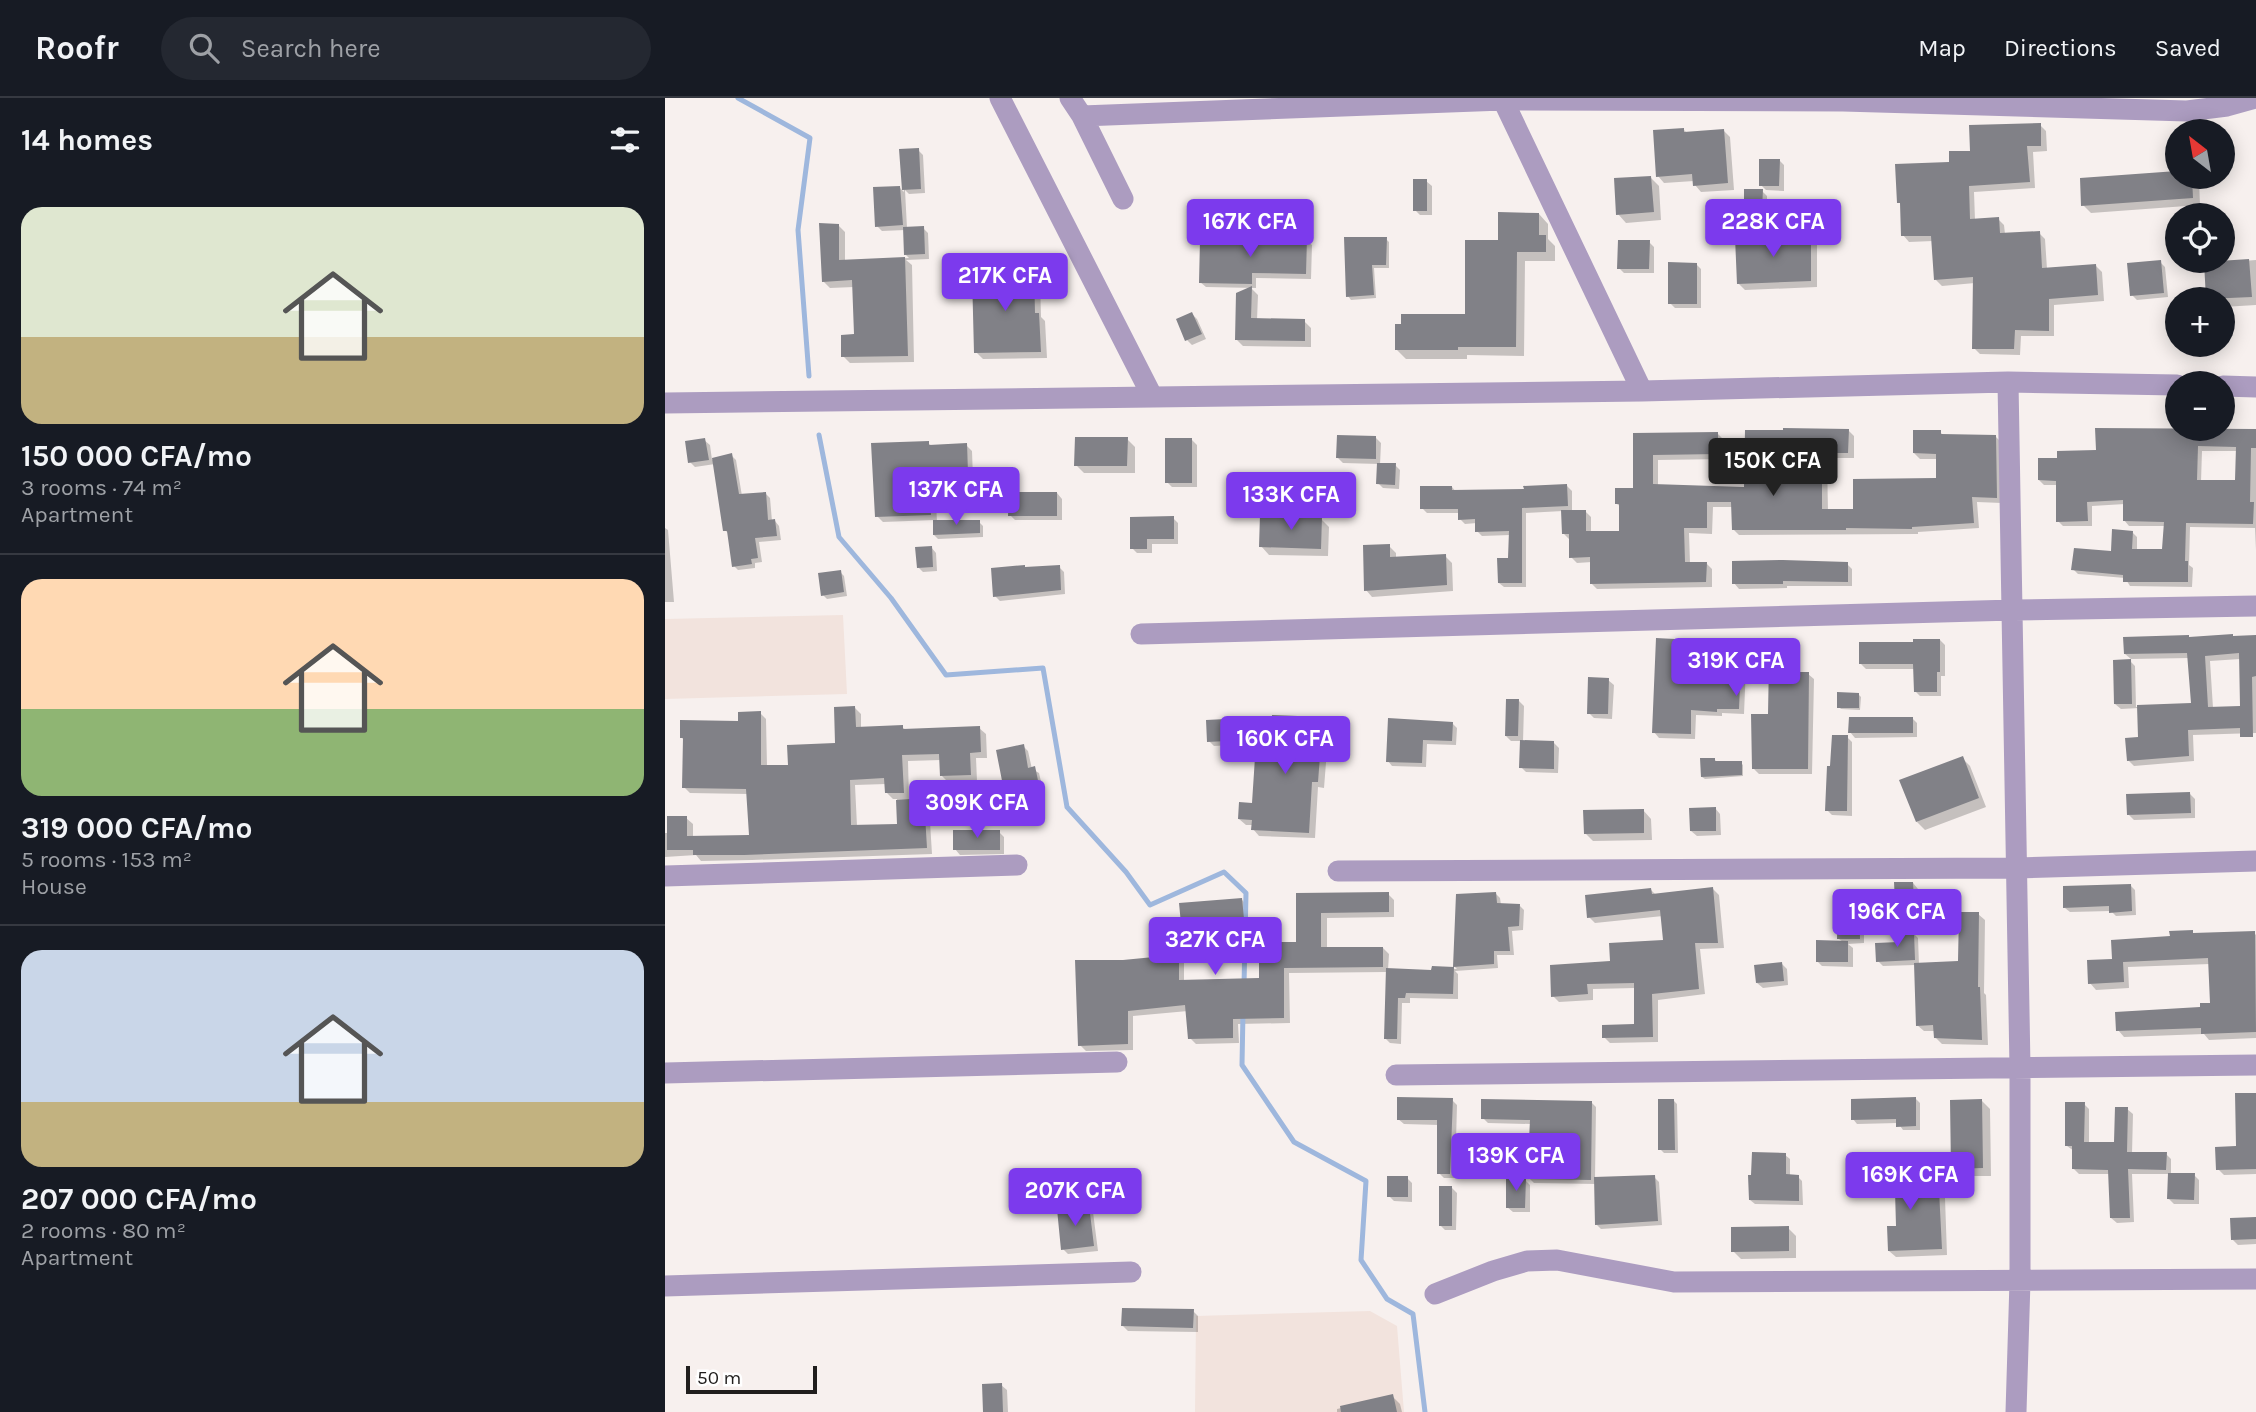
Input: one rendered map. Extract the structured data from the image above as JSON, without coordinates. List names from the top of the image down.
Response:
{
  "scale_bar": "50 m",
  "north": "top left",
  "page": {
    "header": "Roofr",
    "search": "Search here",
    "nav": ["Map", "Directions", "Saved"],
    "heading": "14 homes",
    "map_buttons": ["+", "−"],
    "list": [
      {
        "name": "150 000 CFA/mo",
        "note": "3 rooms · 74 m² · Apartment"
      },
      {
        "name": "319 000 CFA/mo",
        "note": "5 rooms · 153 m² · House"
      },
      {
        "name": "207 000 CFA/mo",
        "note": "2 rooms · 80 m² · Apartment"
      }
    ],
    "price": [
      "167K CFA",
      "228K CFA",
      "217K CFA",
      "150K CFA",
      "137K CFA",
      "133K CFA",
      "319K CFA",
      "160K CFA",
      "309K CFA",
      "196K CFA",
      "327K CFA",
      "139K CFA",
      "169K CFA",
      "207K CFA"
    ],
    "scale": "50 m"
  }
}
